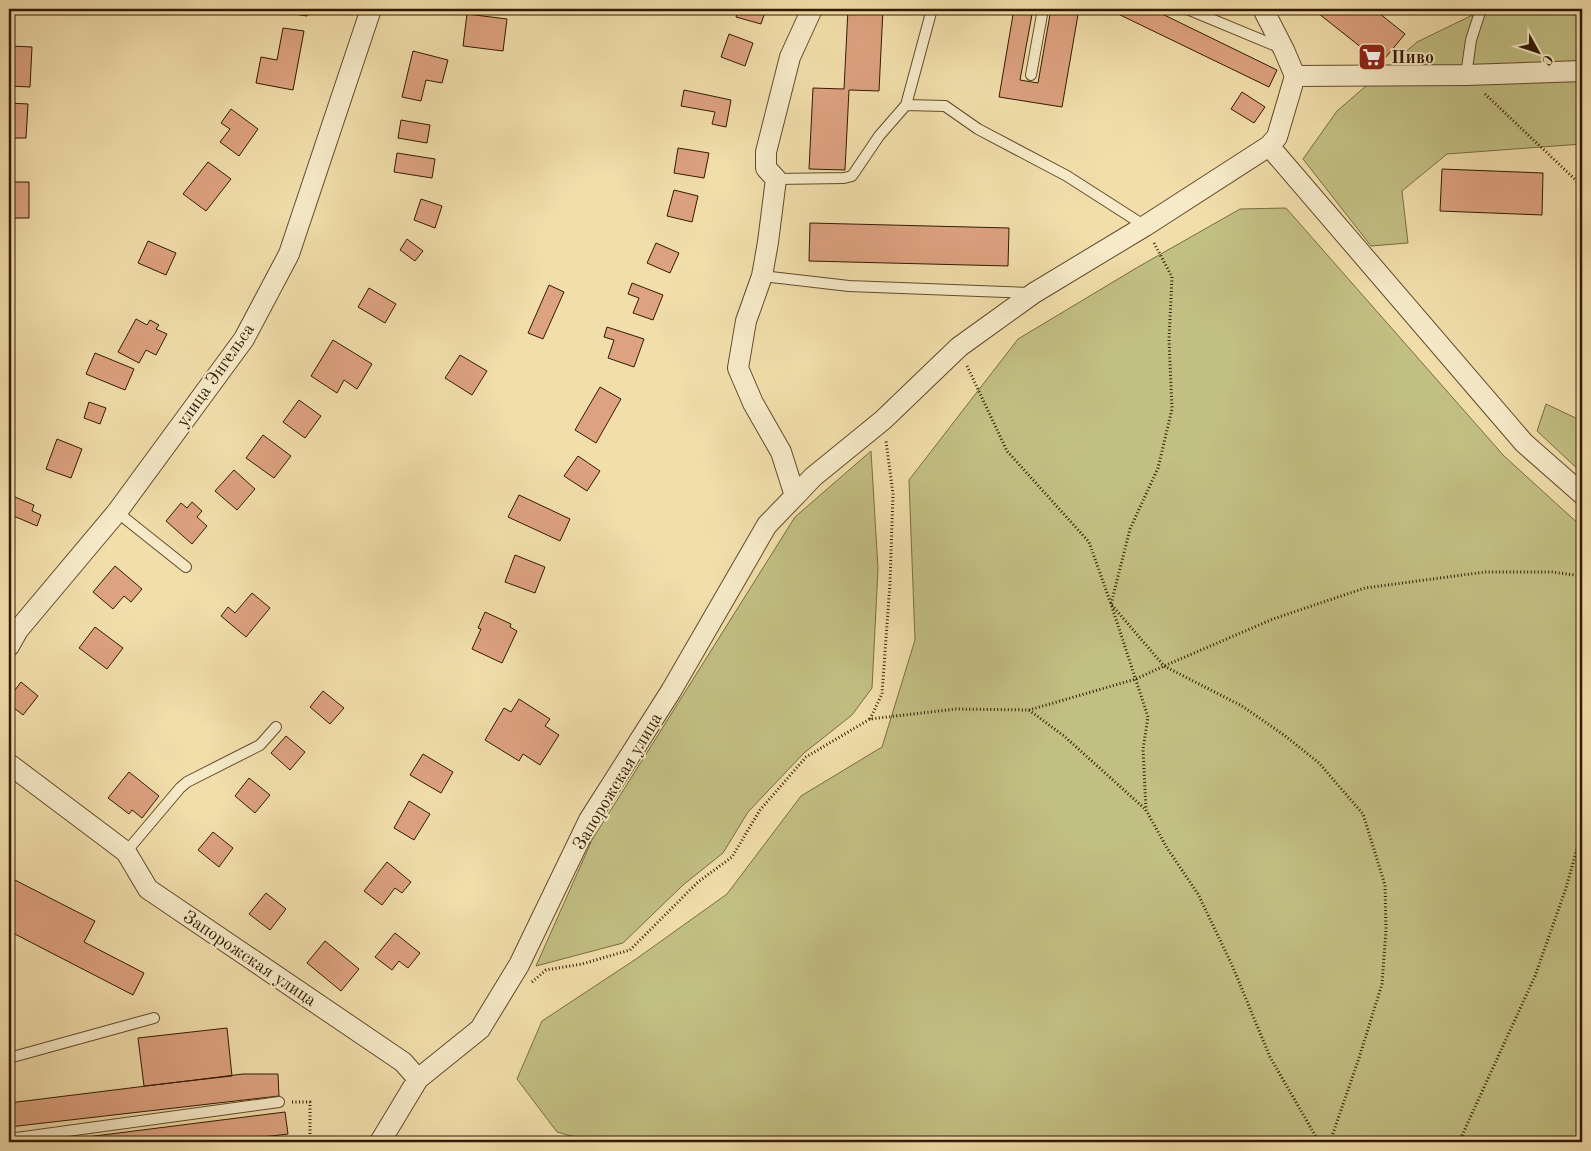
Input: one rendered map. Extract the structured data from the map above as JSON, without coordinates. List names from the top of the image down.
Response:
{
  "streets": {
    "street": ["улица Энгельса", "Запорожская улица"]
  },
  "places": {
    "supermarket": ["Пиво"]
  },
  "north": "bottom right"
}
